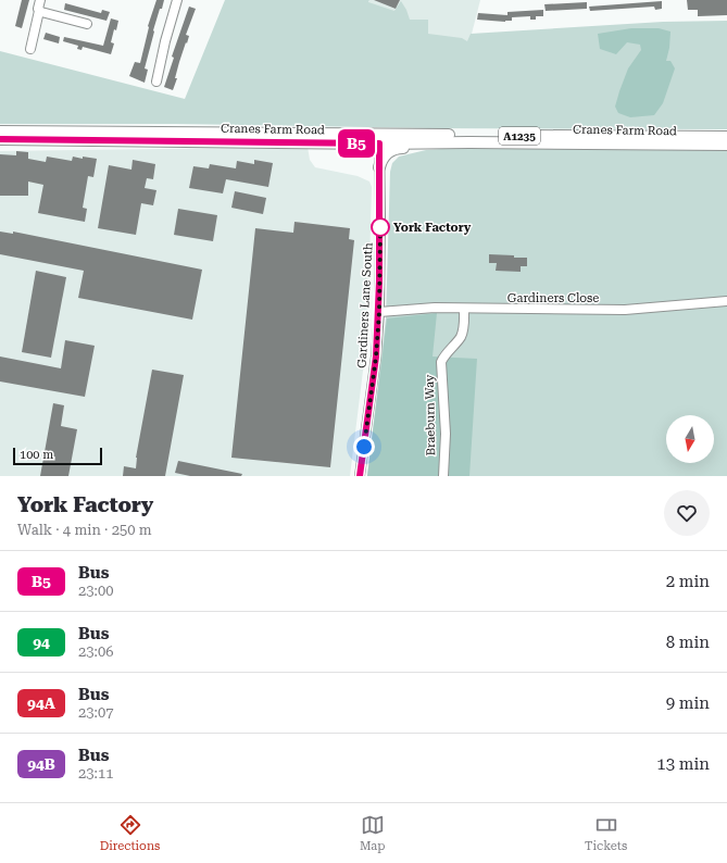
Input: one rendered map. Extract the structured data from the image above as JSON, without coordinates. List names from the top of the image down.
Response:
{
  "streets": {
    "main road": ["Cranes Farm Road", "A1235"],
    "street": ["Gardiners Close", "Gardiners Lane South", "Braeburn Way"]
  },
  "crossings": [
    ["Cranes Farm Road", "A1235"],
    ["Cranes Farm Road", "Gardiners Lane South"],
    ["A1235", "Gardiners Lane South"],
    ["Gardiners Close", "Gardiners Lane South"],
    ["Gardiners Close", "Braeburn Way"]
  ],
  "places": ["York Factory"],
  "lines": ["bus line B5"],
  "scale_bar": "100 m",
  "north": "bottom",
  "page": {
    "on_map": "B5",
    "scale": "100 m",
    "heading": ["York Factory", "Walk · 4 min · 250 m"],
    "list": [
      {
        "mark": "B5",
        "name": "Bus",
        "note": "23:00",
        "value": "2 min"
      },
      {
        "mark": "94",
        "name": "Bus",
        "note": "23:06",
        "value": "8 min"
      },
      {
        "mark": "94A",
        "name": "Bus",
        "note": "23:07",
        "value": "9 min"
      },
      {
        "mark": "94B",
        "name": "Bus",
        "note": "23:11",
        "value": "13 min"
      }
    ],
    "tabs": ["Directions", "Map", "Tickets"]
  }
}
